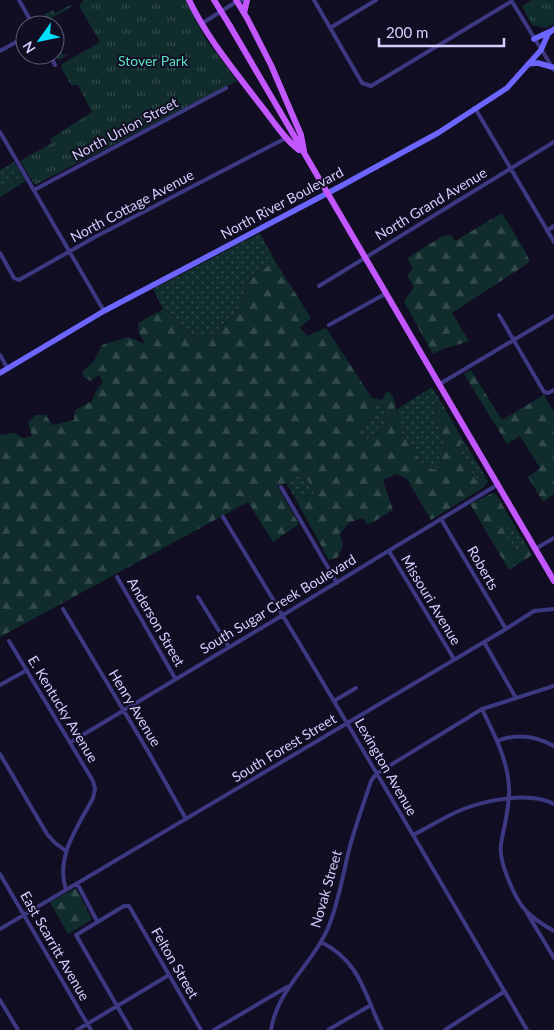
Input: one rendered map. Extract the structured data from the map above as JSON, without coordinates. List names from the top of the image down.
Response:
{
  "streets": {
    "main road": ["North River Boulevard"],
    "street": [
      "North Union Street",
      "North Grand Avenue",
      "North Cottage Avenue",
      "Roberts",
      "Missouri Avenue",
      "South Sugar Creek Boulevard",
      "Anderson Street",
      "Henry Avenue",
      "E. Kentucky Avenue",
      "South Forest Street",
      "Lexington Avenue",
      "Novak Street",
      "East Scarritt Avenue",
      "Felton Street"
    ]
  },
  "crossings": [
    ["Roberts", "South Sugar Creek Boulevard"],
    ["Roberts", "South Forest Street"],
    ["Missouri Avenue", "South Sugar Creek Boulevard"],
    ["Missouri Avenue", "South Forest Street"],
    ["South Sugar Creek Boulevard", "Anderson Street"],
    ["South Sugar Creek Boulevard", "Henry Avenue"],
    ["South Sugar Creek Boulevard", "E. Kentucky Avenue"],
    ["South Sugar Creek Boulevard", "Lexington Avenue"],
    ["Henry Avenue", "South Forest Street"],
    ["South Forest Street", "Lexington Avenue"],
    ["South Forest Street", "East Scarritt Avenue"],
    ["Lexington Avenue", "Novak Street"]
  ],
  "parks": ["Stover Park"],
  "scale_bar": "200 m",
  "north": "bottom left"
}
